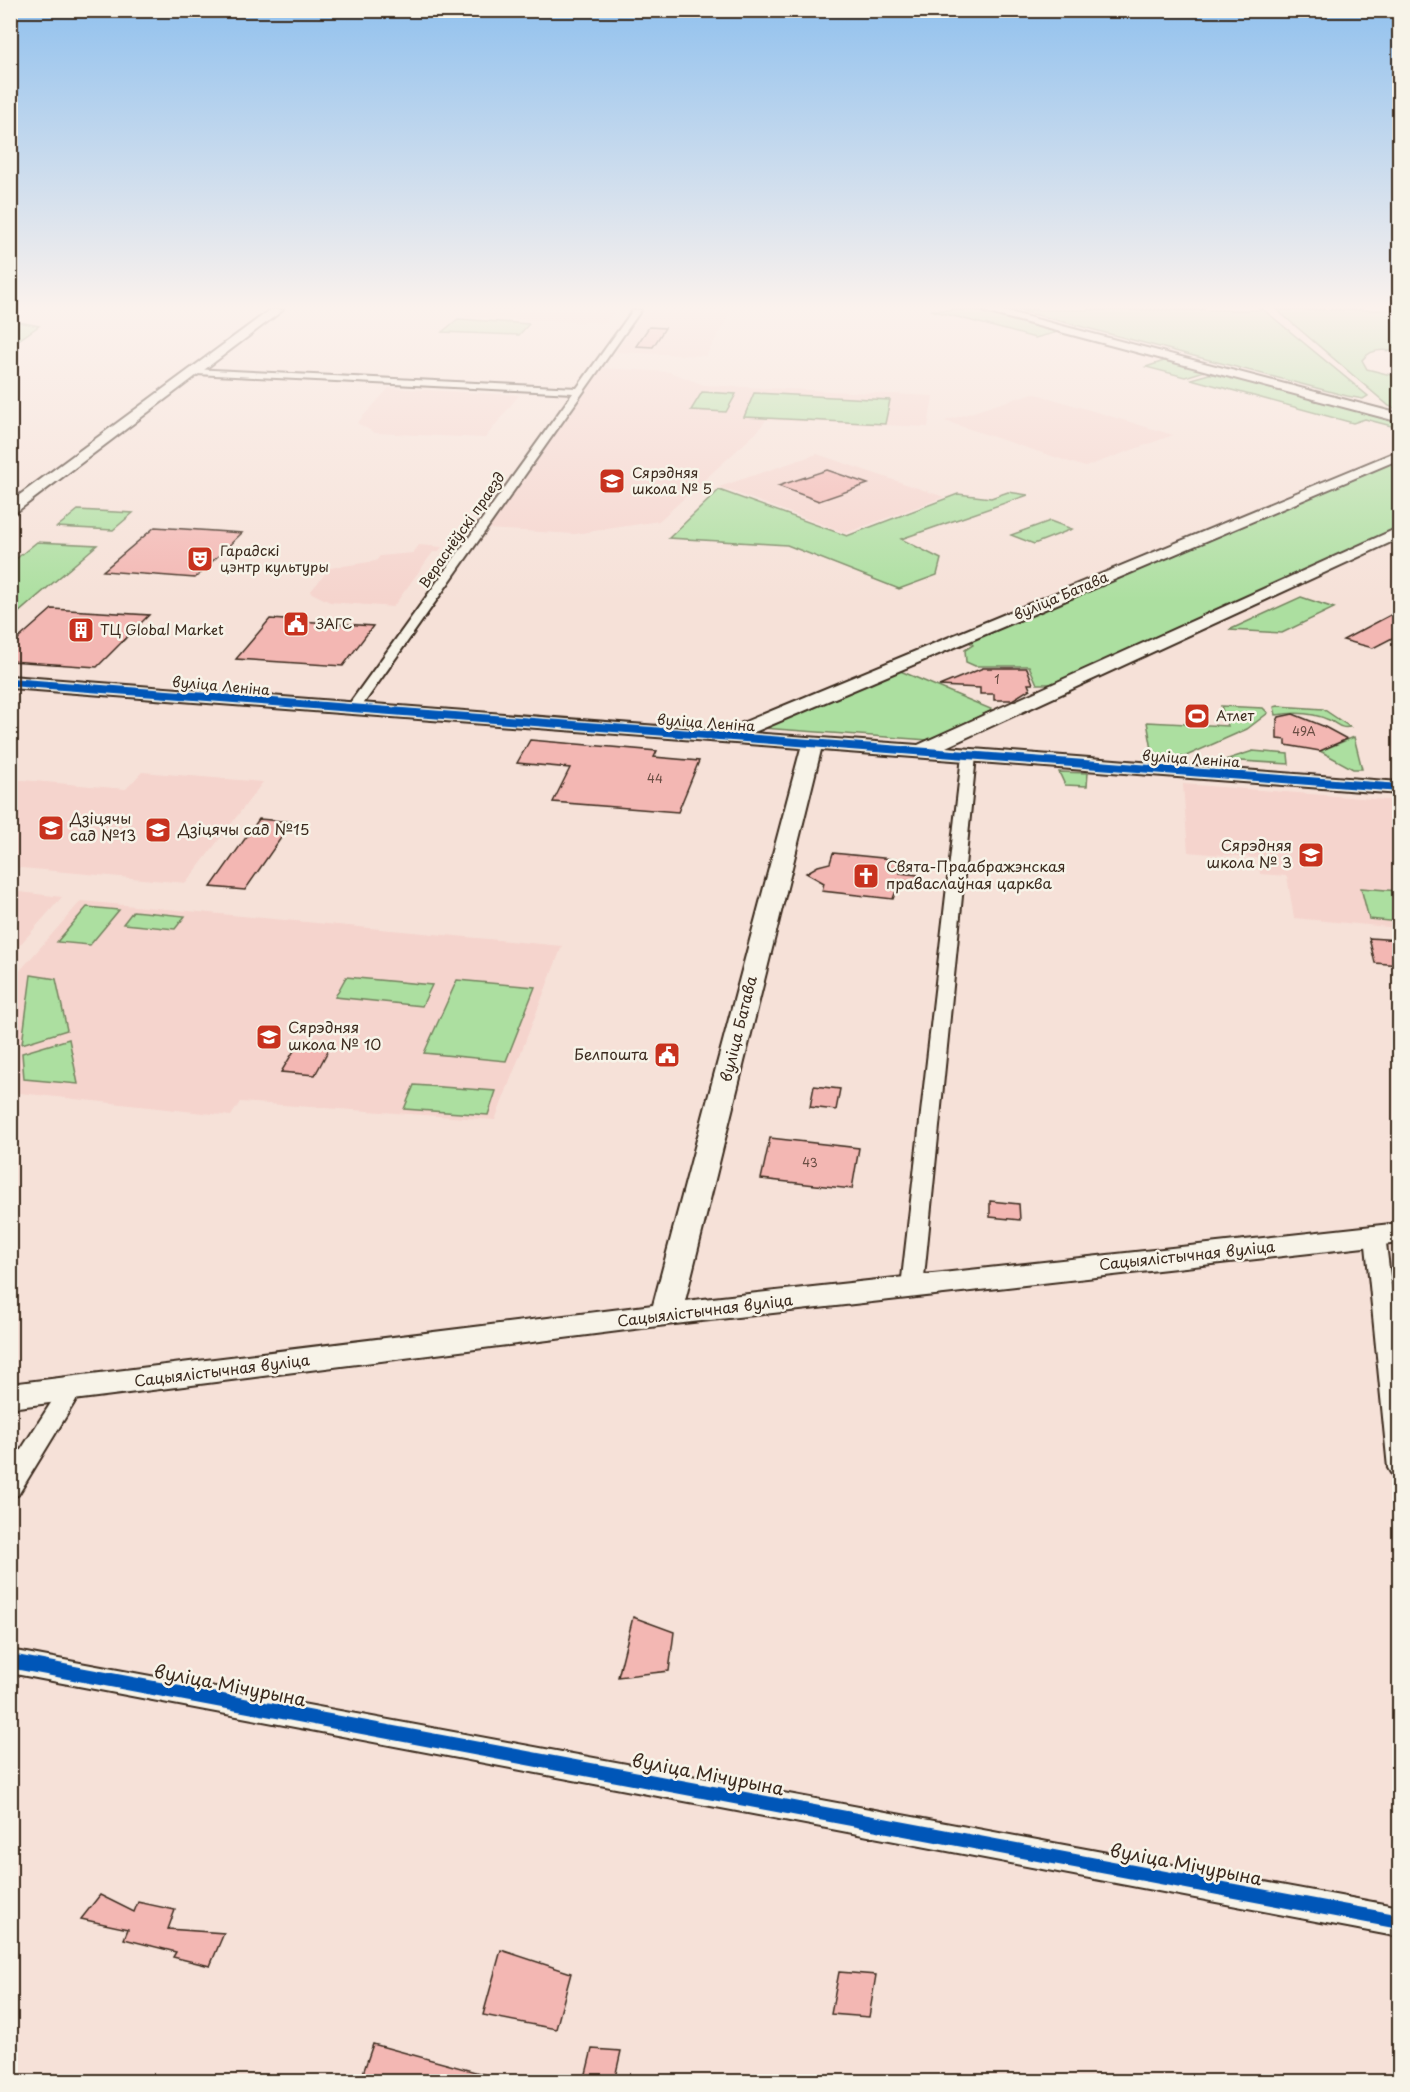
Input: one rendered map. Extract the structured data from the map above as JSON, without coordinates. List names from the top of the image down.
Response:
{
  "streets": {
    "street": [
      "Вераснёўскі праезд",
      "вуліца Батава",
      "вуліца Леніна",
      "Сацыялістычная вуліца",
      "вуліца Мічурына"
    ]
  },
  "crossings": [
    ["Вераснёўскі праезд", "вуліца Леніна"],
    ["вуліца Батава", "вуліца Леніна"],
    ["вуліца Батава", "Сацыялістычная вуліца"]
  ],
  "places": {
    "school or university": [
      "Сярэдняя школа № 5",
      "Дзіцячы сад №13",
      "Дзіцячы сад №15",
      "Сярэдняя школа № 3",
      "Сярэдняя школа № 10"
    ],
    "theatre": ["Гарадскі цэнтр культуры"],
    "public building": ["ЗАГС", "Белпошта"],
    "building": ["ТЦ Global Market"],
    "sports": ["Атлет"],
    "church": ["Свята-Праабражэнская праваслаўная царква"]
  },
  "house_numbers": [
    "1",
    "49А",
    "44",
    "43"
  ]
}
